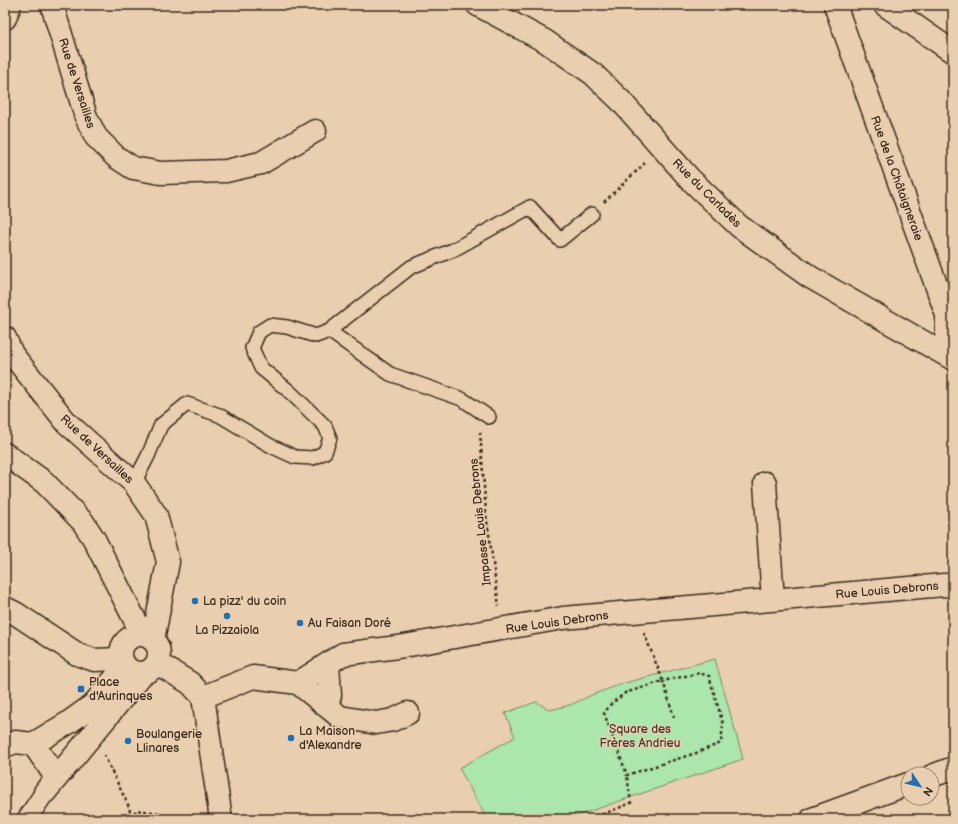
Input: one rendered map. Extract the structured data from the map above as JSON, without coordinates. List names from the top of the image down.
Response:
{
  "streets": {
    "street": [
      "Rue de Versailles",
      "Rue de la Châtaigneraie",
      "Rue du Carladès",
      "Rue Louis Debrons"
    ],
    "path": ["Impasse Louis Debrons"]
  },
  "crossings": [
    ["Rue de la Châtaigneraie", "Rue du Carladès"],
    ["Impasse Louis Debrons", "Rue Louis Debrons"]
  ],
  "parks": ["Square des Frères Andrieu"],
  "places": {
    "other": [
      "La pizz' du coin",
      "La Pizzaiola",
      "Au Faisan Doré",
      "La Maison d'Alexandre",
      "Boulangerie Llinares"
    ],
    "transit": ["Place d'Aurinques"]
  },
  "north": "bottom right"
}
